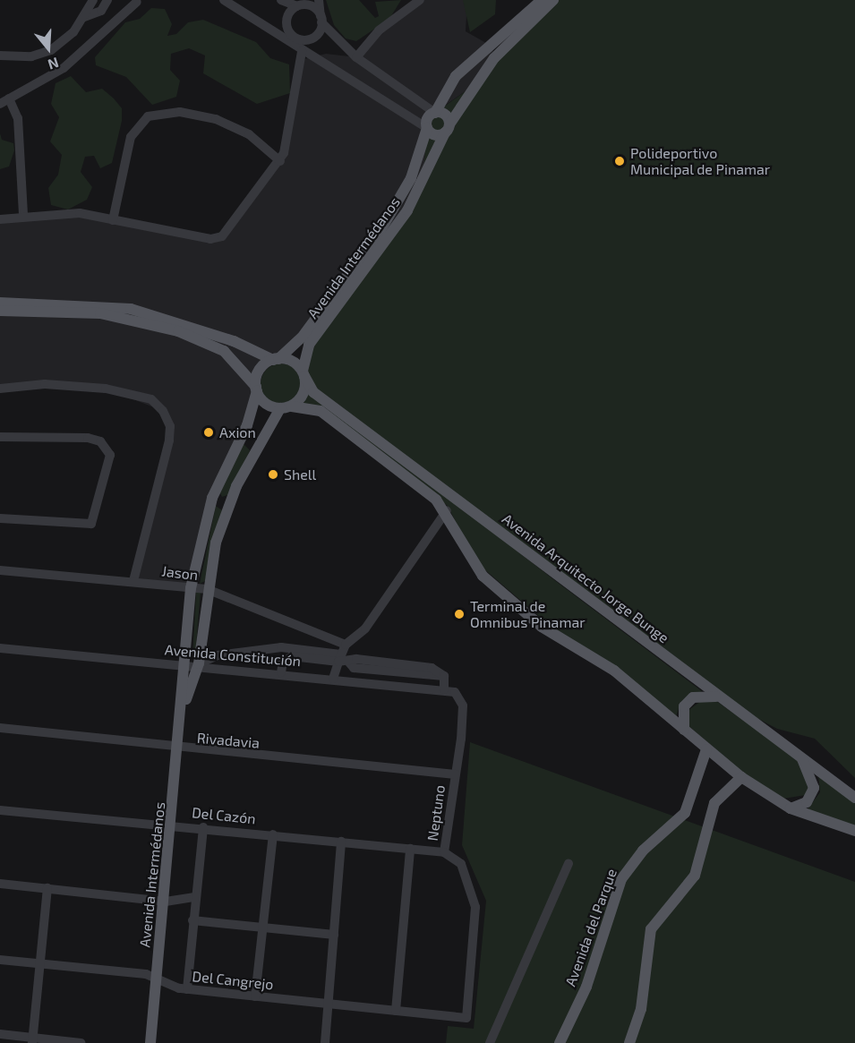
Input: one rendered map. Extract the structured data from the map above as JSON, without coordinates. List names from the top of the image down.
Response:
{
  "streets": {
    "main road": ["Avenida Intermédanos", "Avenida Arquitecto Jorge Bunge", "Avenida del Parque"],
    "street": [
      "Jason",
      "Avenida Constitución",
      "Rivadavia",
      "Neptuno",
      "Del Cazón",
      "Del Cangrejo"
    ]
  },
  "crossings": [
    ["Avenida Intermédanos", "Jason"],
    ["Avenida Intermédanos", "Avenida Arquitecto Jorge Bunge"],
    ["Avenida Intermédanos", "Avenida Constitución"],
    ["Avenida Intermédanos", "Rivadavia"],
    ["Avenida Intermédanos", "Del Cazón"],
    ["Avenida Intermédanos", "Del Cangrejo"],
    ["Avenida Constitución", "Neptuno"],
    ["Rivadavia", "Neptuno"],
    ["Neptuno", "Del Cazón"],
    ["Neptuno", "Del Cangrejo"]
  ],
  "places": [
    "Polideportivo Municipal de Pinamar",
    "Axion",
    "Shell",
    "Terminal de Omnibus Pinamar"
  ],
  "north": "bottom"
}
